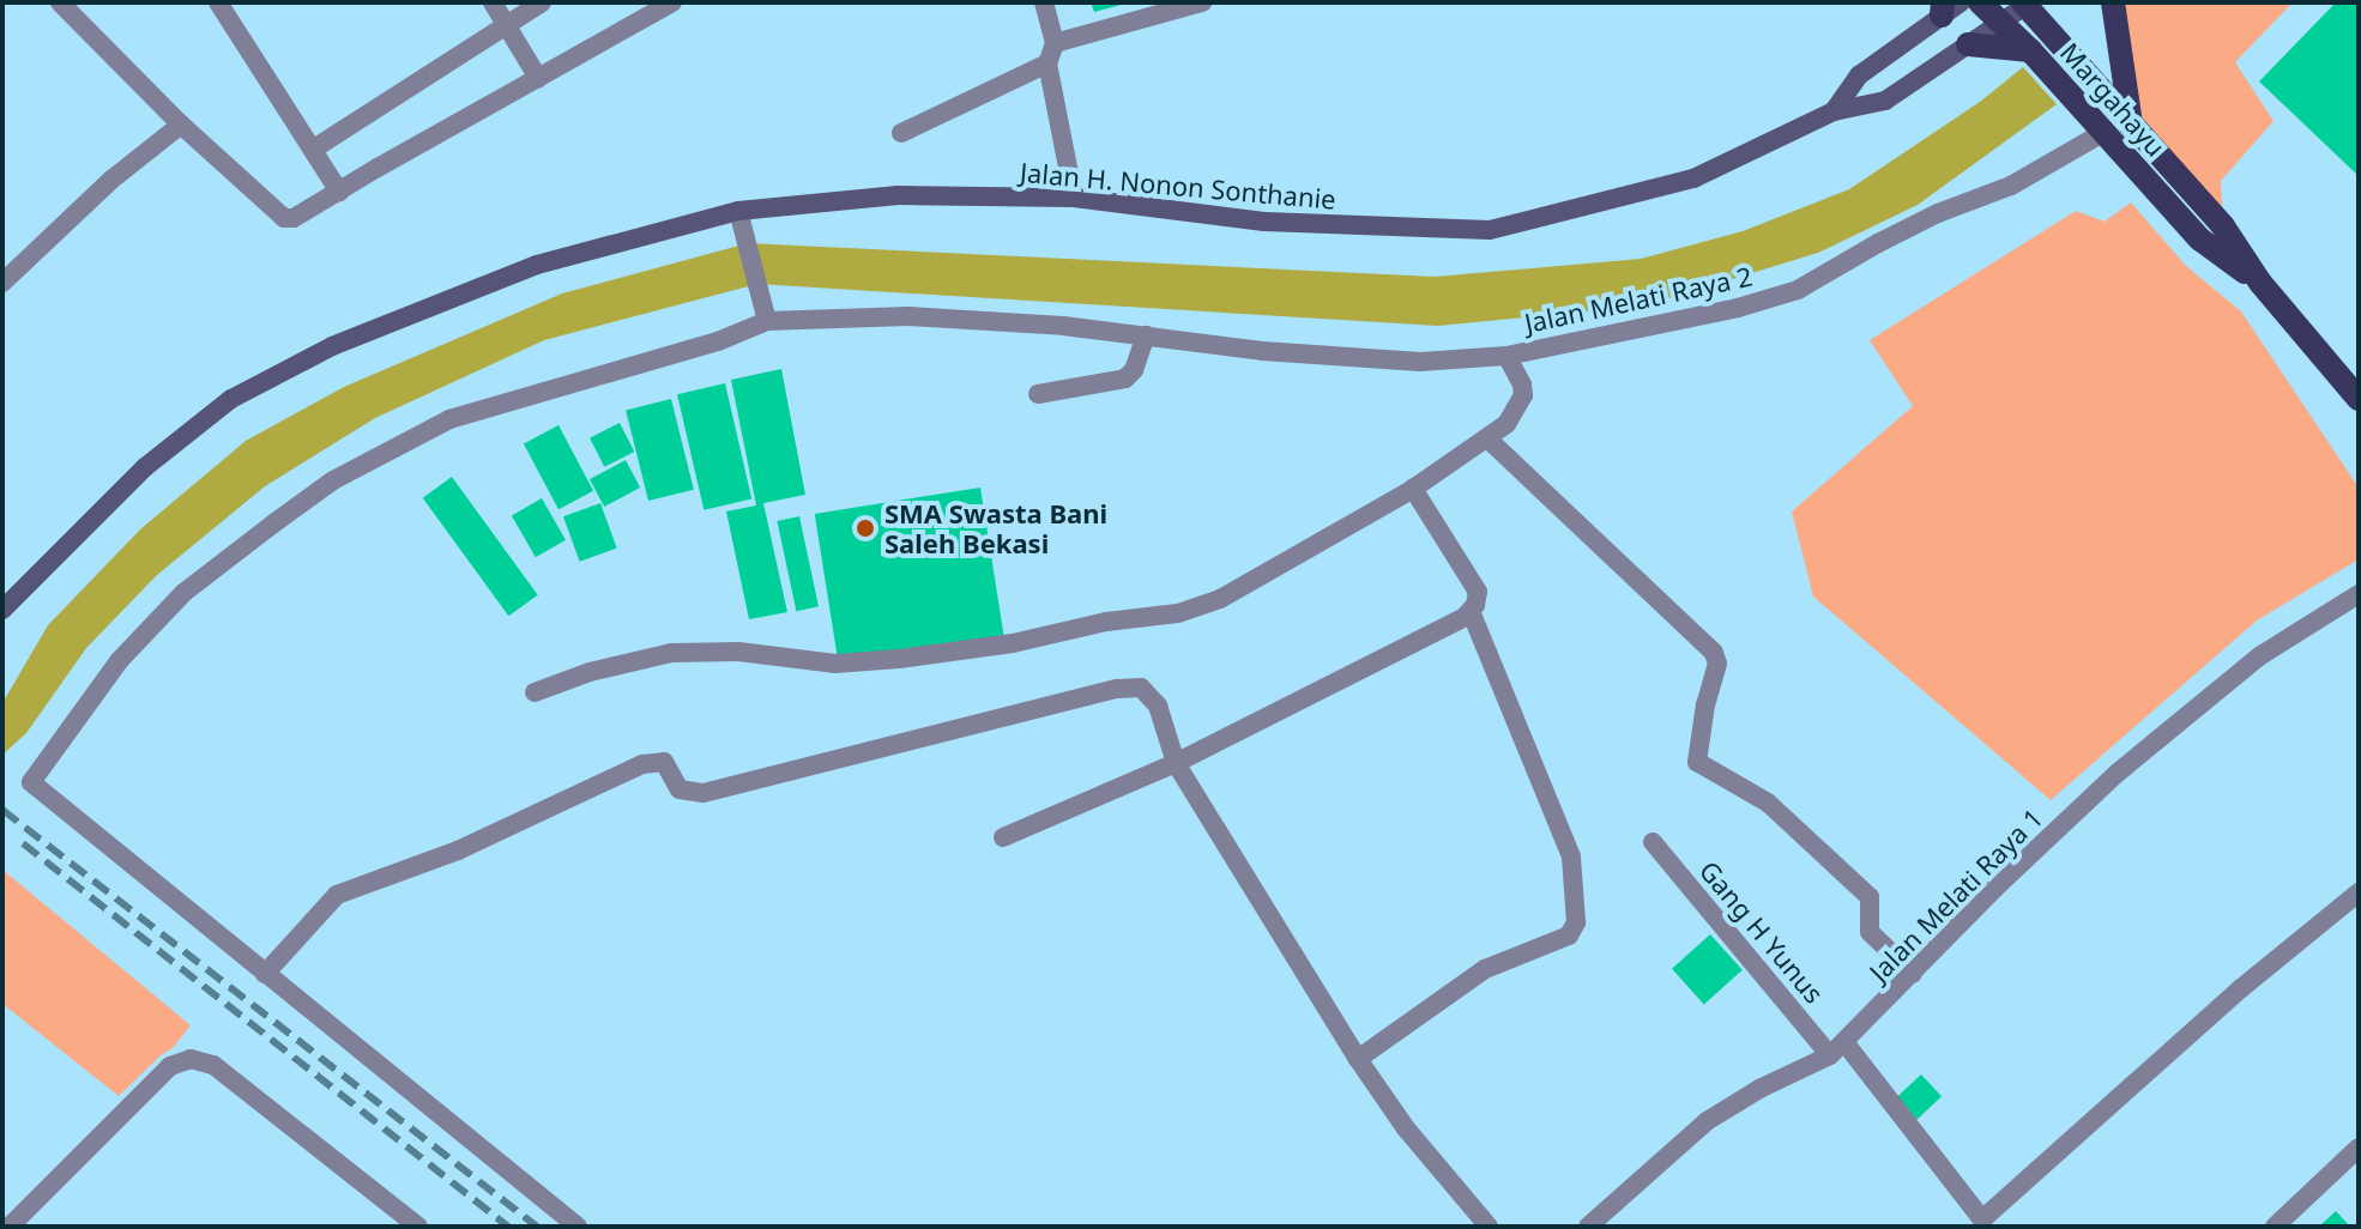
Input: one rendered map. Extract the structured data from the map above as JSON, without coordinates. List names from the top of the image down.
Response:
{
  "streets": {
    "main road": ["Margahayu"],
    "street": [
      "Jalan H. Nonon Sonthanie",
      "Jalan Melati Raya 2",
      "Jalan Melati Raya 1",
      "Gang H Yunus"
    ]
  },
  "crossings": [
    ["Margahayu", "Jalan Melati Raya 2"],
    ["Jalan Melati Raya 1", "Gang H Yunus"]
  ],
  "places": ["SMA Swasta Bani Saleh Bekasi"]
}
